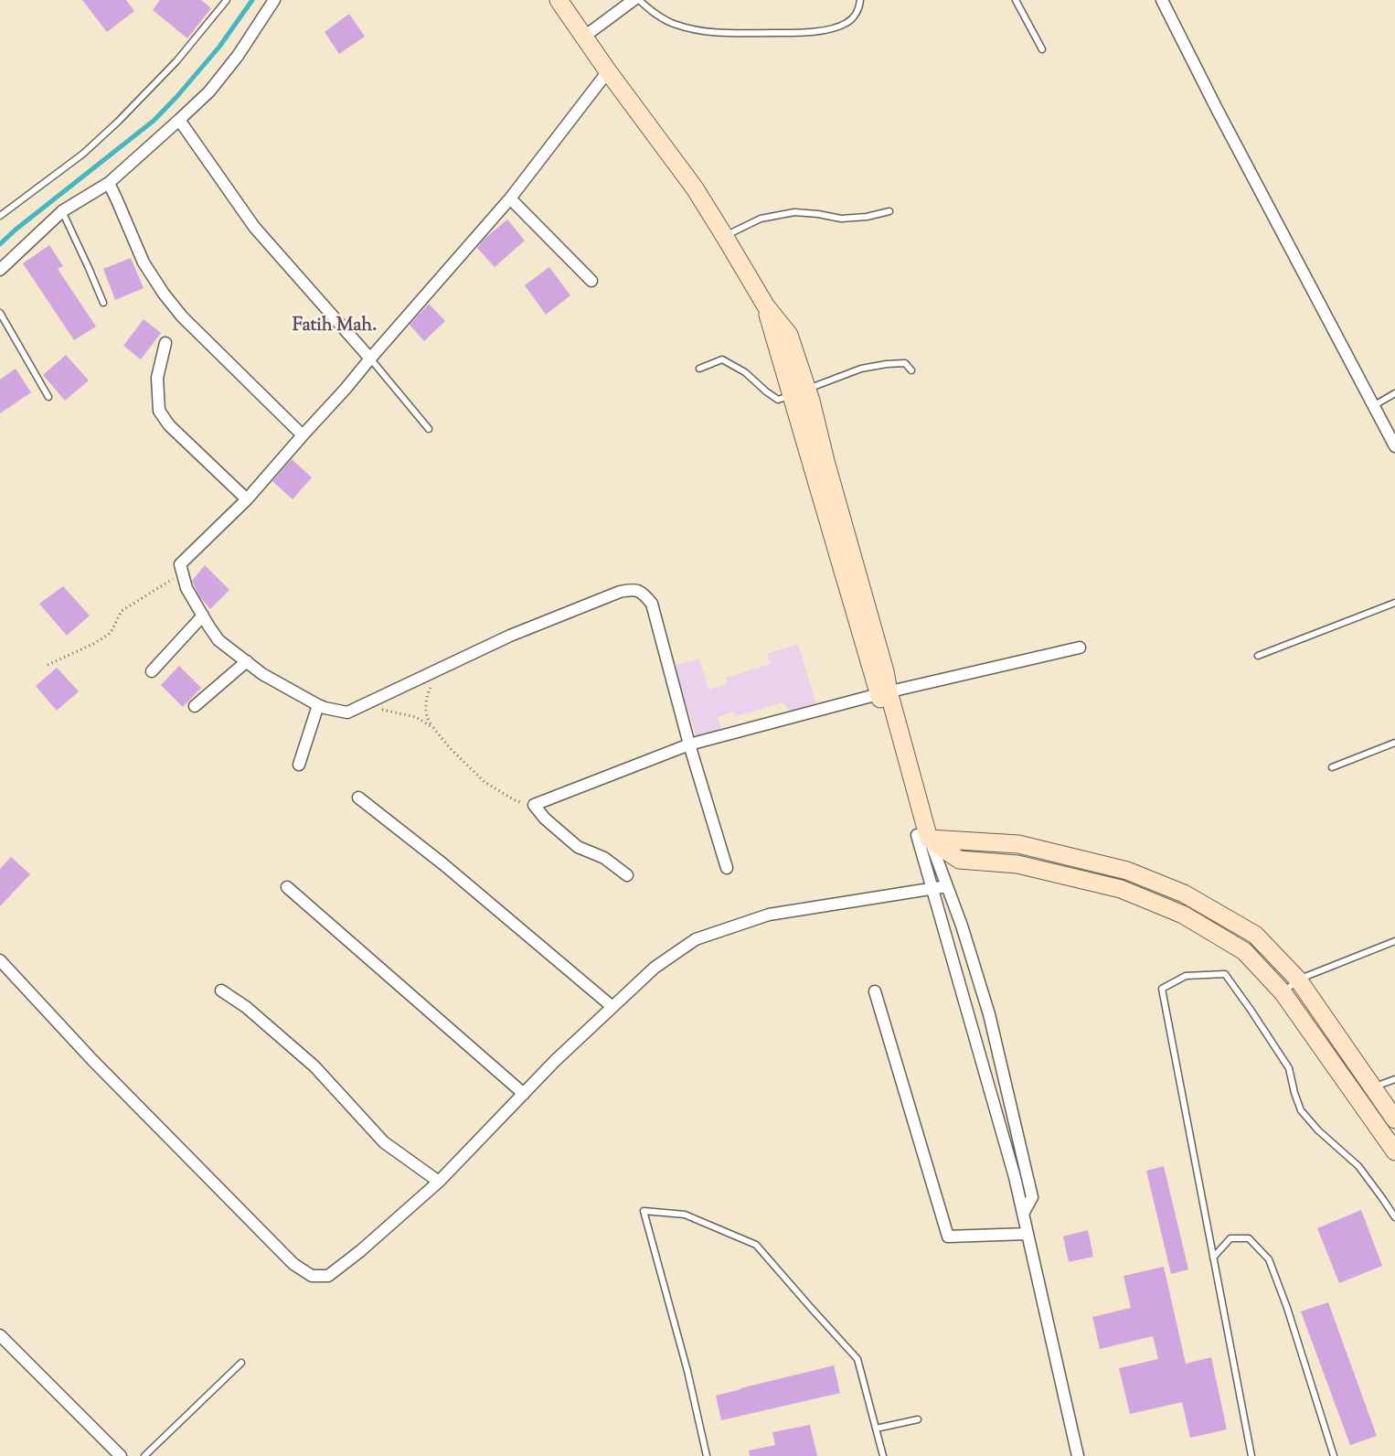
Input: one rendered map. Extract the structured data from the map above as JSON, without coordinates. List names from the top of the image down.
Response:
{
  "districts": ["Fatih Mah."]
}
